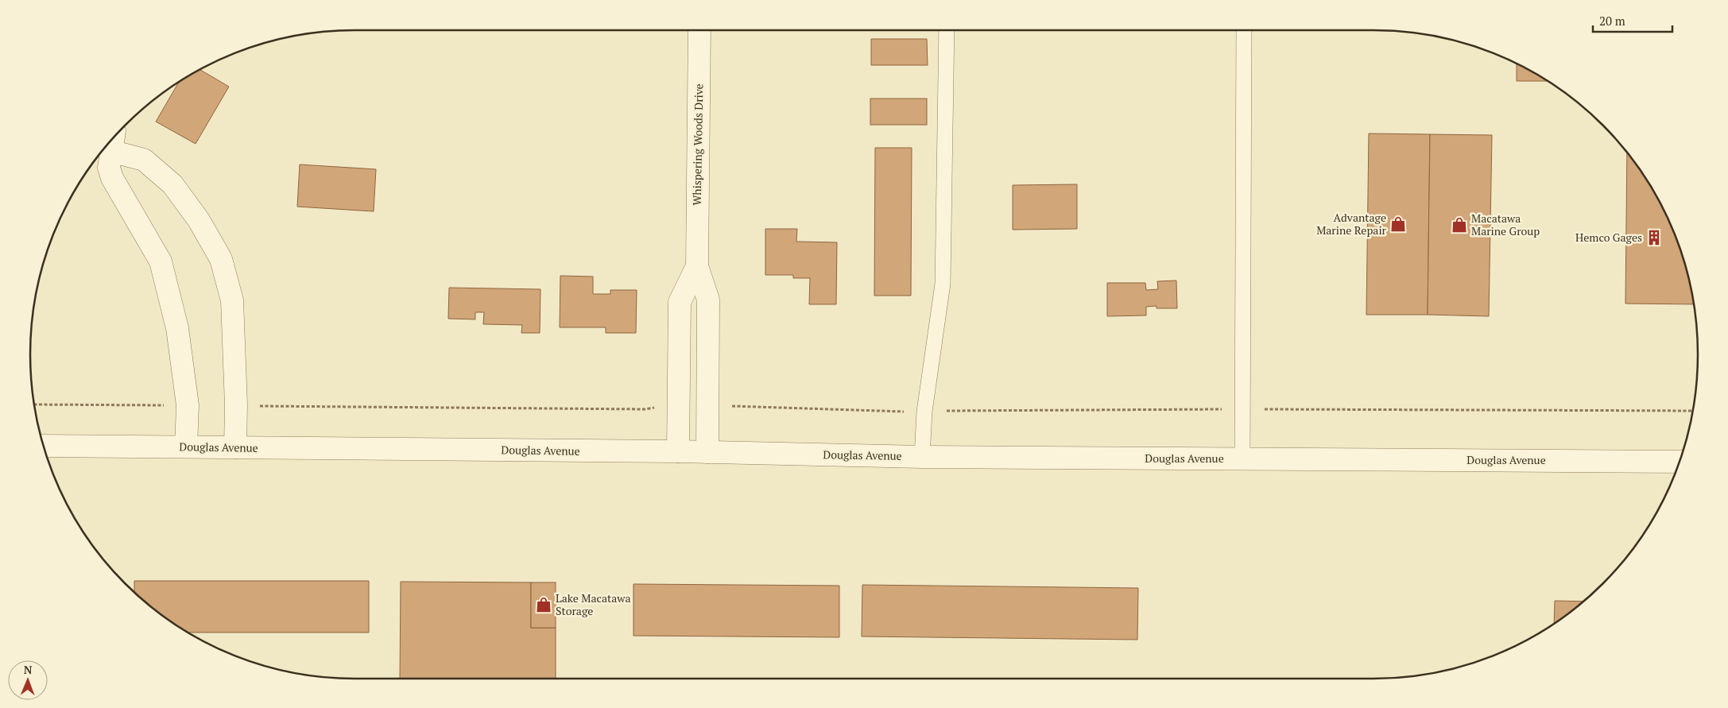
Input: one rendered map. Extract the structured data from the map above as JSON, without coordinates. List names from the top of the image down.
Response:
{
  "streets": {
    "street": ["Whispering Woods Drive", "Douglas Avenue"]
  },
  "crossings": [
    ["Whispering Woods Drive", "Douglas Avenue"]
  ],
  "places": {
    "shop": ["Advantage Marine Repair", "Macatawa Marine Group", "Lake Macatawa Storage"],
    "building": ["Hemco Gages"]
  },
  "scale_bar": "20 m",
  "north": "top"
}
